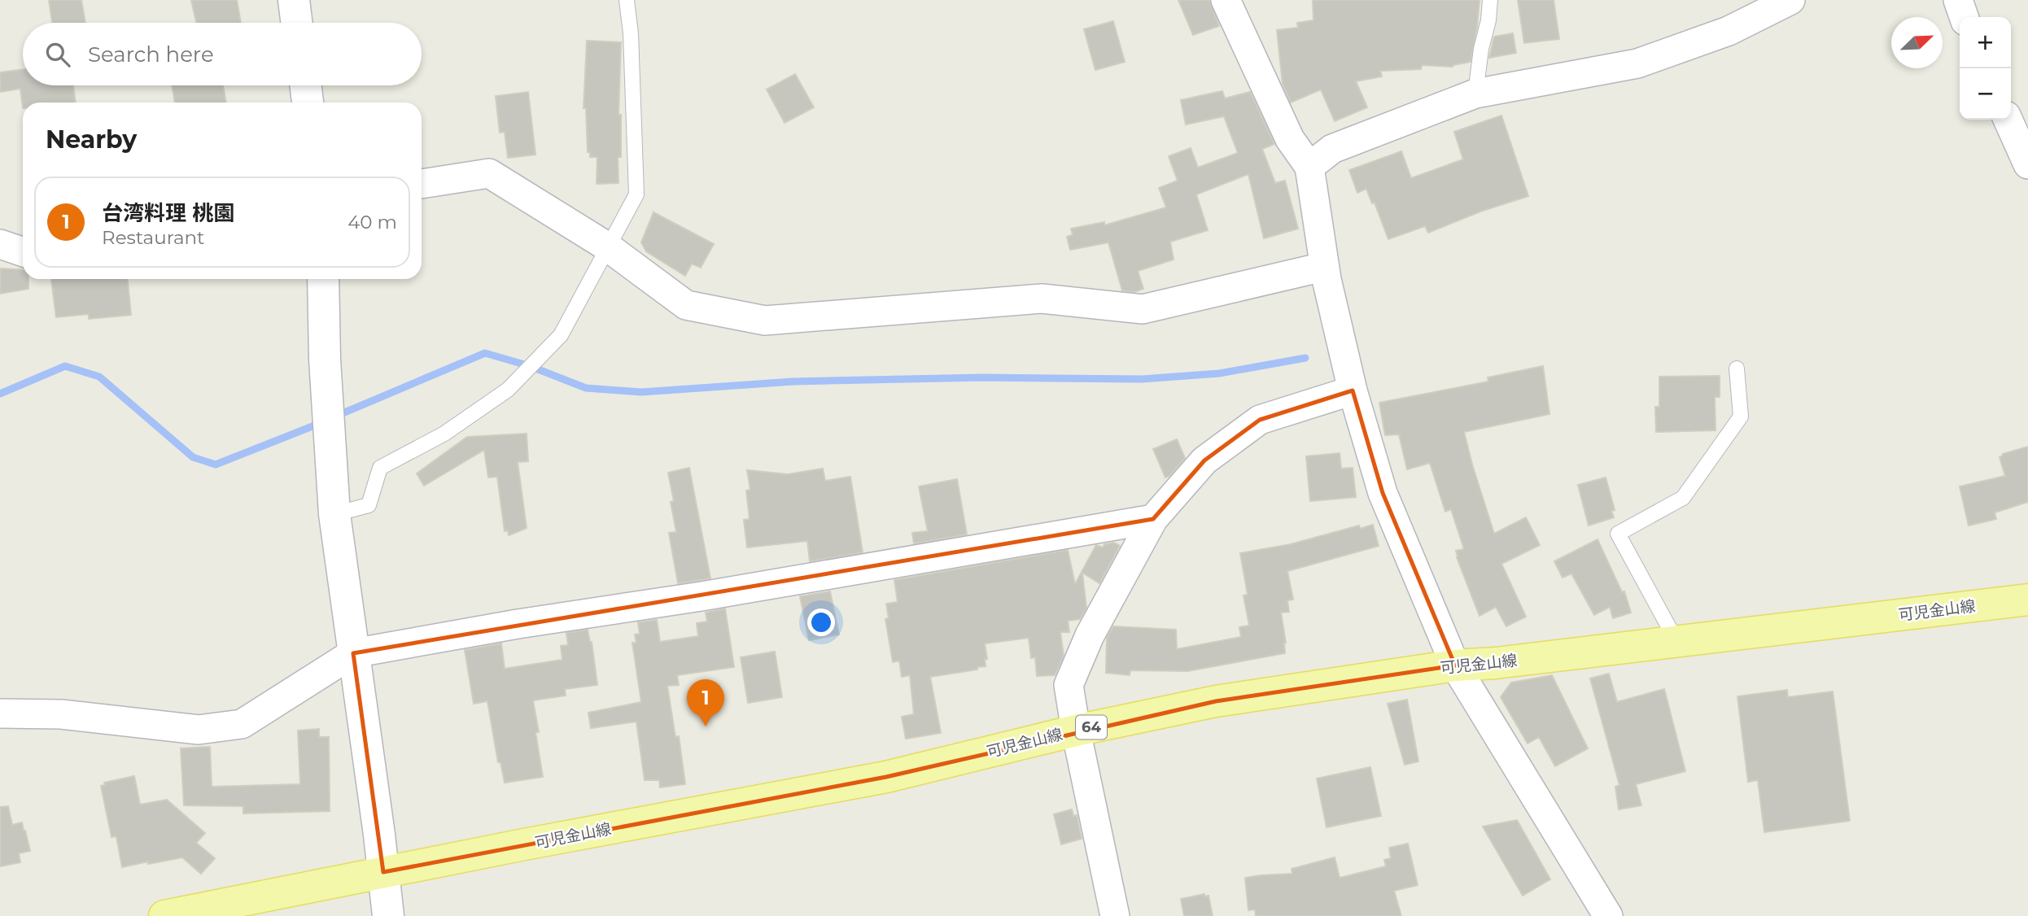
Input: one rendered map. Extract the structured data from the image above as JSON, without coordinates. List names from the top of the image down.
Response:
{
  "streets": {
    "main road": ["可児金山線", "64"]
  },
  "north": "top right",
  "page": {
    "map_buttons": ["+", "−"],
    "search": "Search here",
    "heading": "Nearby",
    "list": [
      {
        "mark": "1",
        "name": "台湾料理 桃園",
        "note": "Restaurant",
        "value": "40 m"
      }
    ],
    "pins": "1"
  }
}
